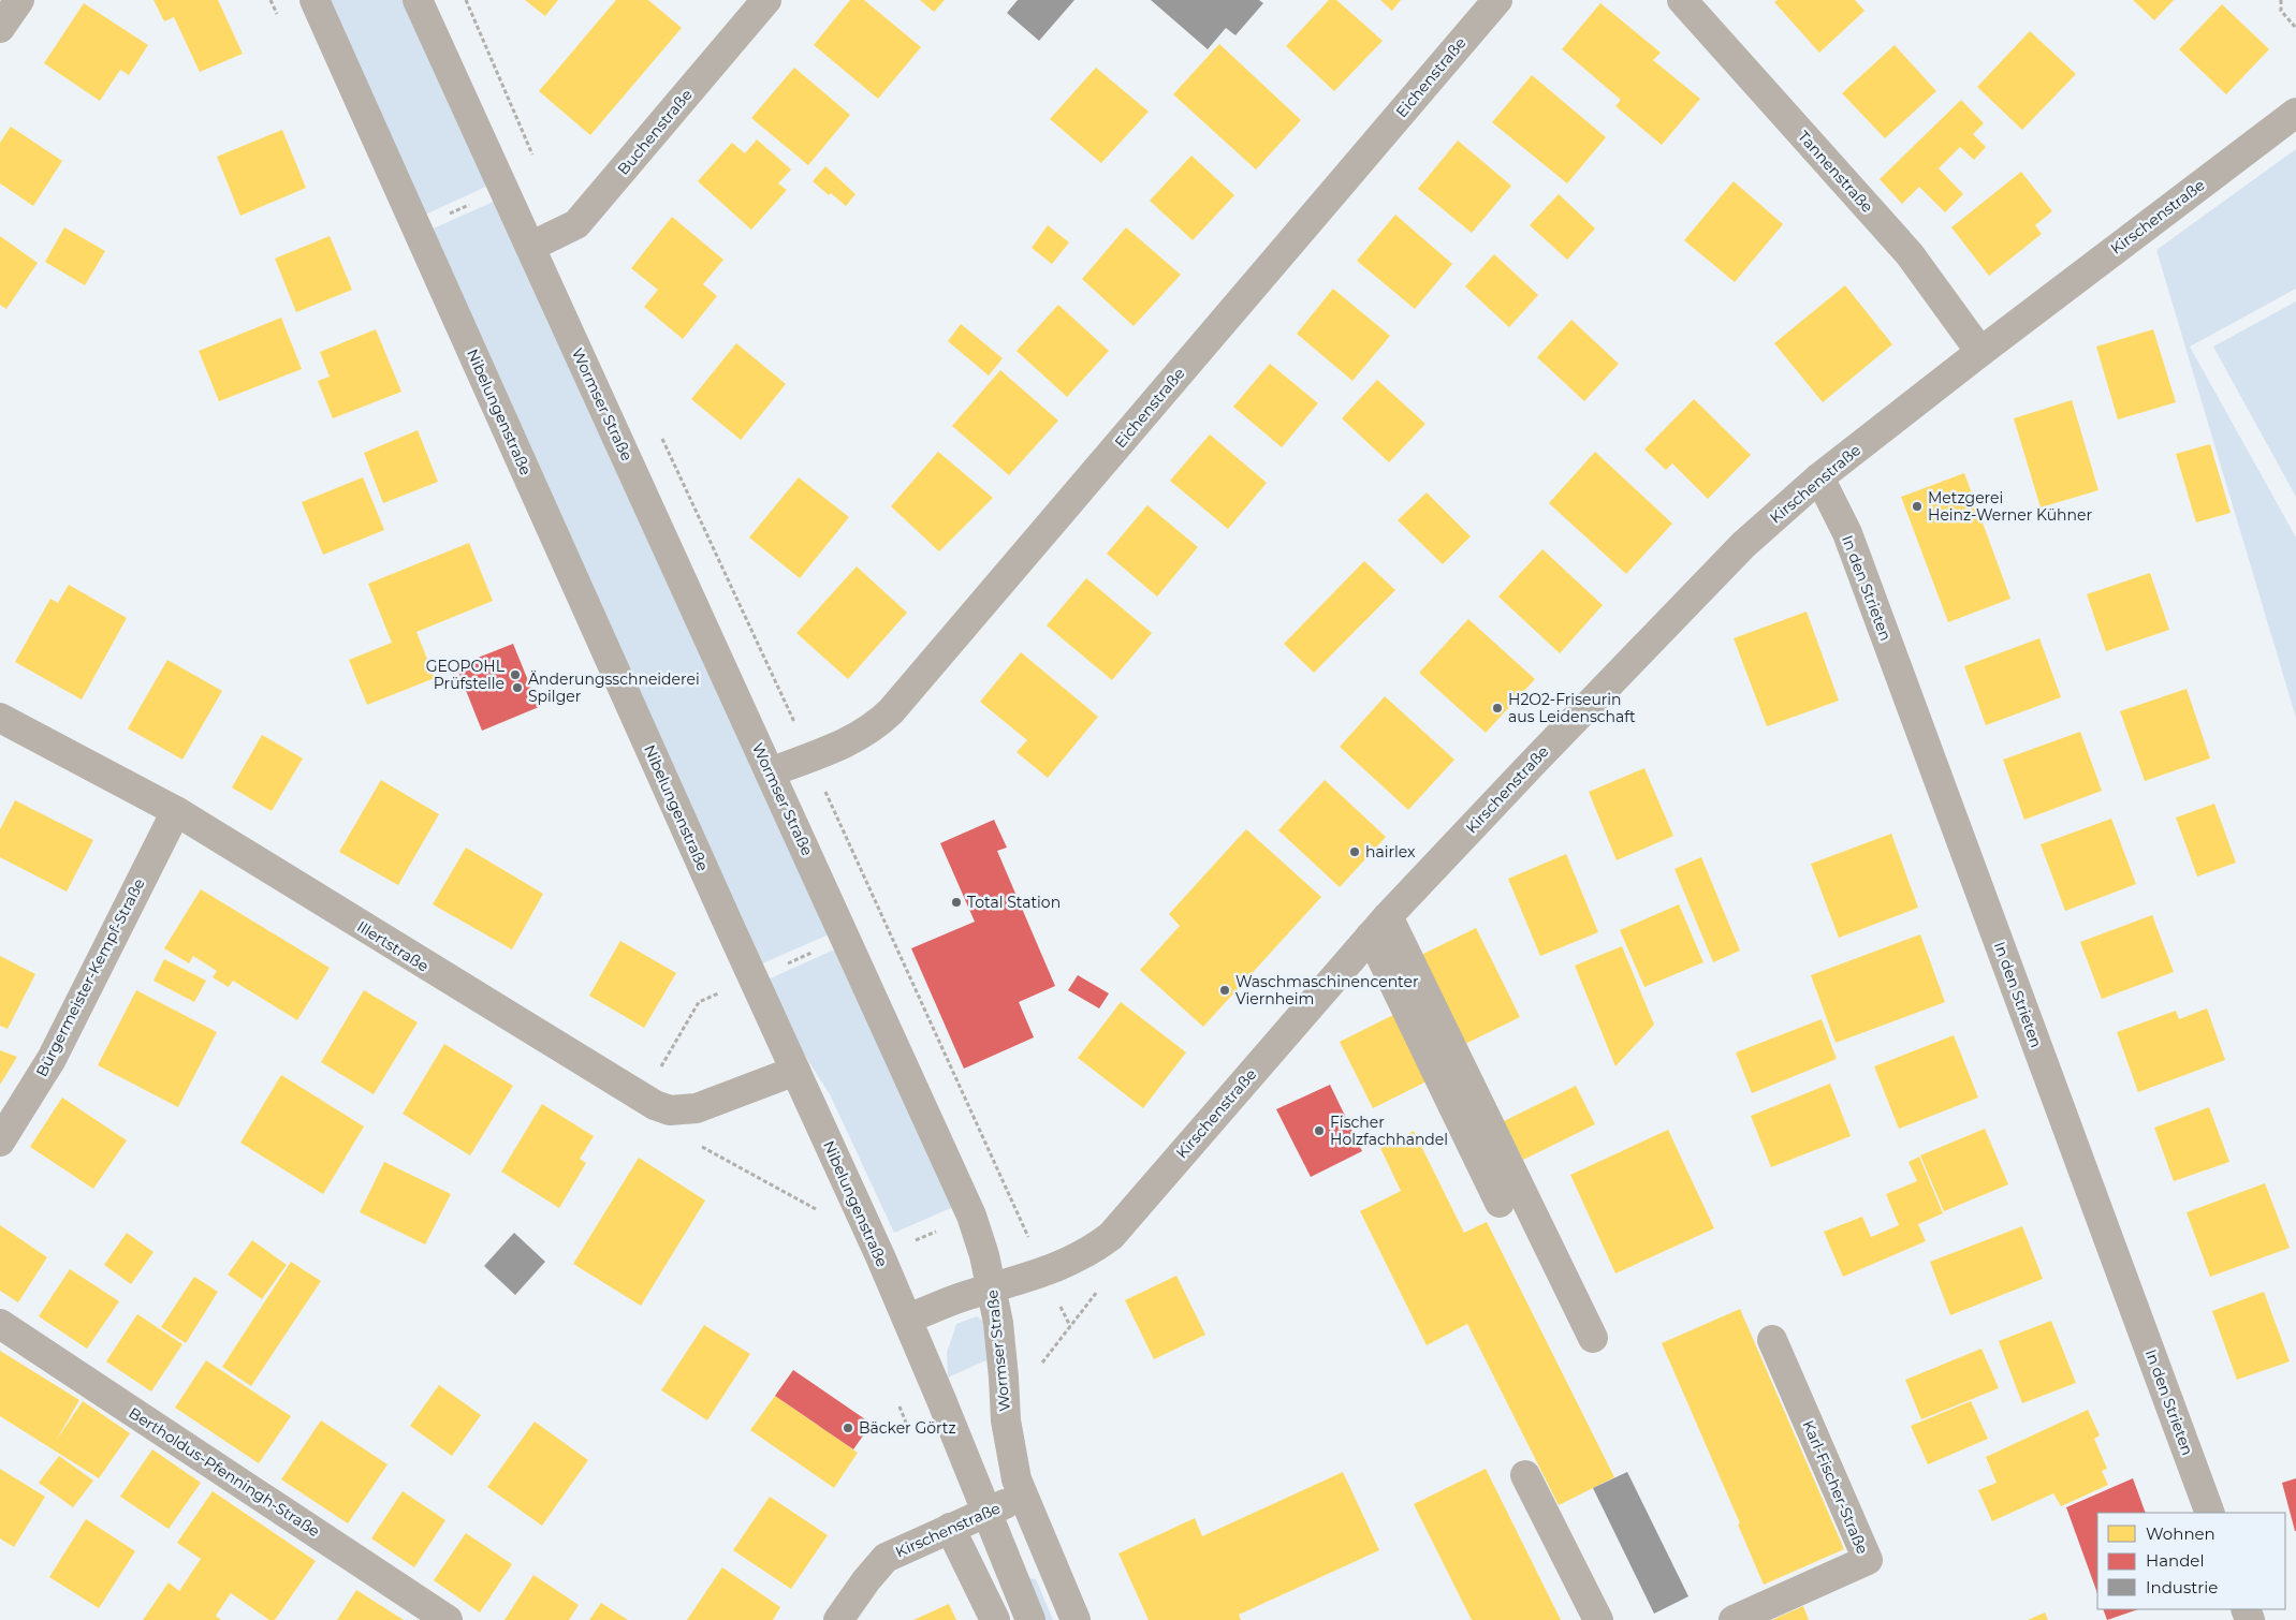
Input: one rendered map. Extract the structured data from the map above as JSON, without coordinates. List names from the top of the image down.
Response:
{
  "streets": {
    "street": [
      "Eichenstraße",
      "Buchenstraße",
      "Tannenstraße",
      "Kirschenstraße",
      "Wormser Straße",
      "Nibelungenstraße",
      "In den Strieten",
      "Illertstraße",
      "Bürgermeister-Kempf-Straße",
      "Bertholdus-Pfenningh-Straße",
      "Karl-Fischer-Straße"
    ]
  },
  "crossings": [
    ["Eichenstraße", "Wormser Straße"],
    ["Buchenstraße", "Wormser Straße"],
    ["Tannenstraße", "Kirschenstraße"],
    ["Kirschenstraße", "Wormser Straße"],
    ["Kirschenstraße", "Nibelungenstraße"],
    ["Kirschenstraße", "In den Strieten"],
    ["Illertstraße", "Bürgermeister-Kempf-Straße"]
  ],
  "places": [
    "Metzgerei Heinz-Werner Kühner",
    "GEOPOHL Prüfstelle",
    "Änderungsschneiderei Spilger",
    "H2O2-Friseurin aus Leidenschaft",
    "hairlex",
    "Total Station",
    "Waschmaschinencenter Viernheim",
    "Fischer Holzfachhandel",
    "Bäcker Görtz"
  ],
  "legend": ["Wohnen", "Handel", "Industrie"]
}
